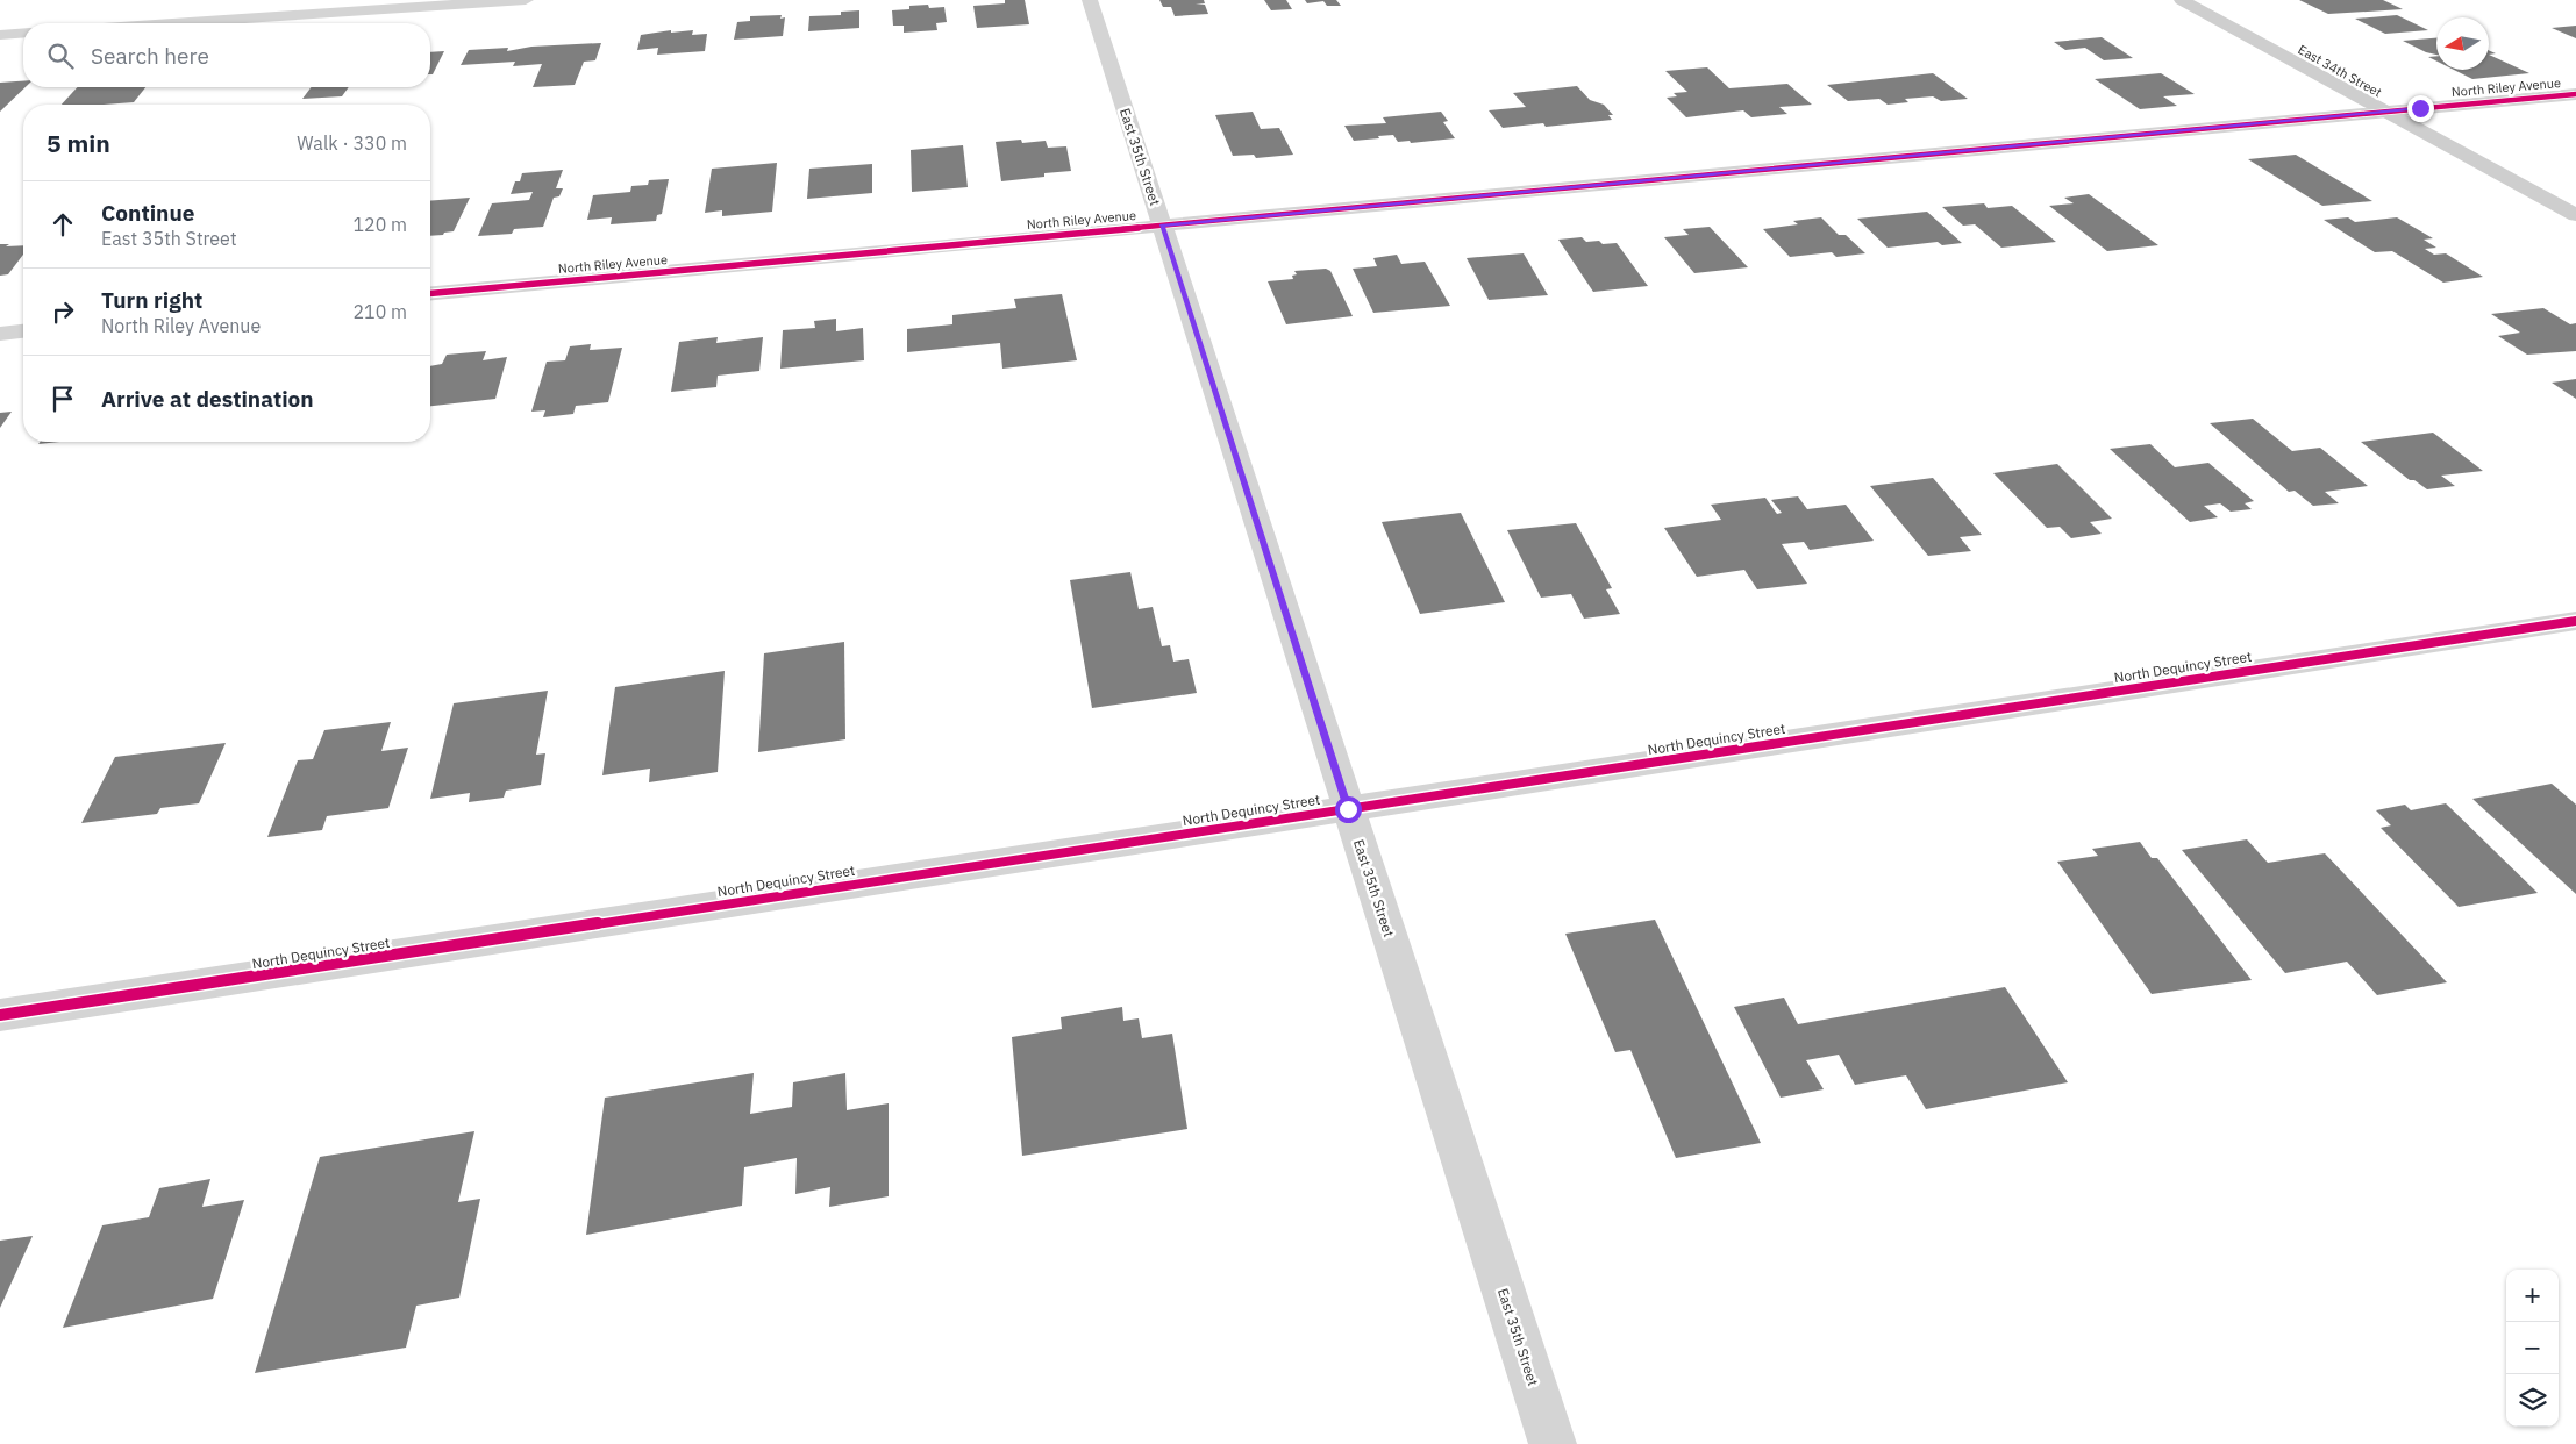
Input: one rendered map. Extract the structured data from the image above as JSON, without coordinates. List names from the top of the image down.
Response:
{
  "streets": {
    "main road": ["East 34th Street"],
    "street": ["North Riley Avenue", "East 35th Street", "North Dequincy Street"]
  },
  "crossings": [
    ["East 34th Street", "North Riley Avenue"],
    ["North Riley Avenue", "East 35th Street"],
    ["East 35th Street", "North Dequincy Street"]
  ],
  "north": "left",
  "page": {
    "search": "Search here",
    "heading": ["5 min", "Walk · 330 m"],
    "list": [
      ["Continue", "East 35th Street", "120 m"],
      ["Turn right", "North Riley Avenue", "210 m"],
      "Arrive at destination"
    ],
    "map_buttons": ["+", "−"]
  }
}
